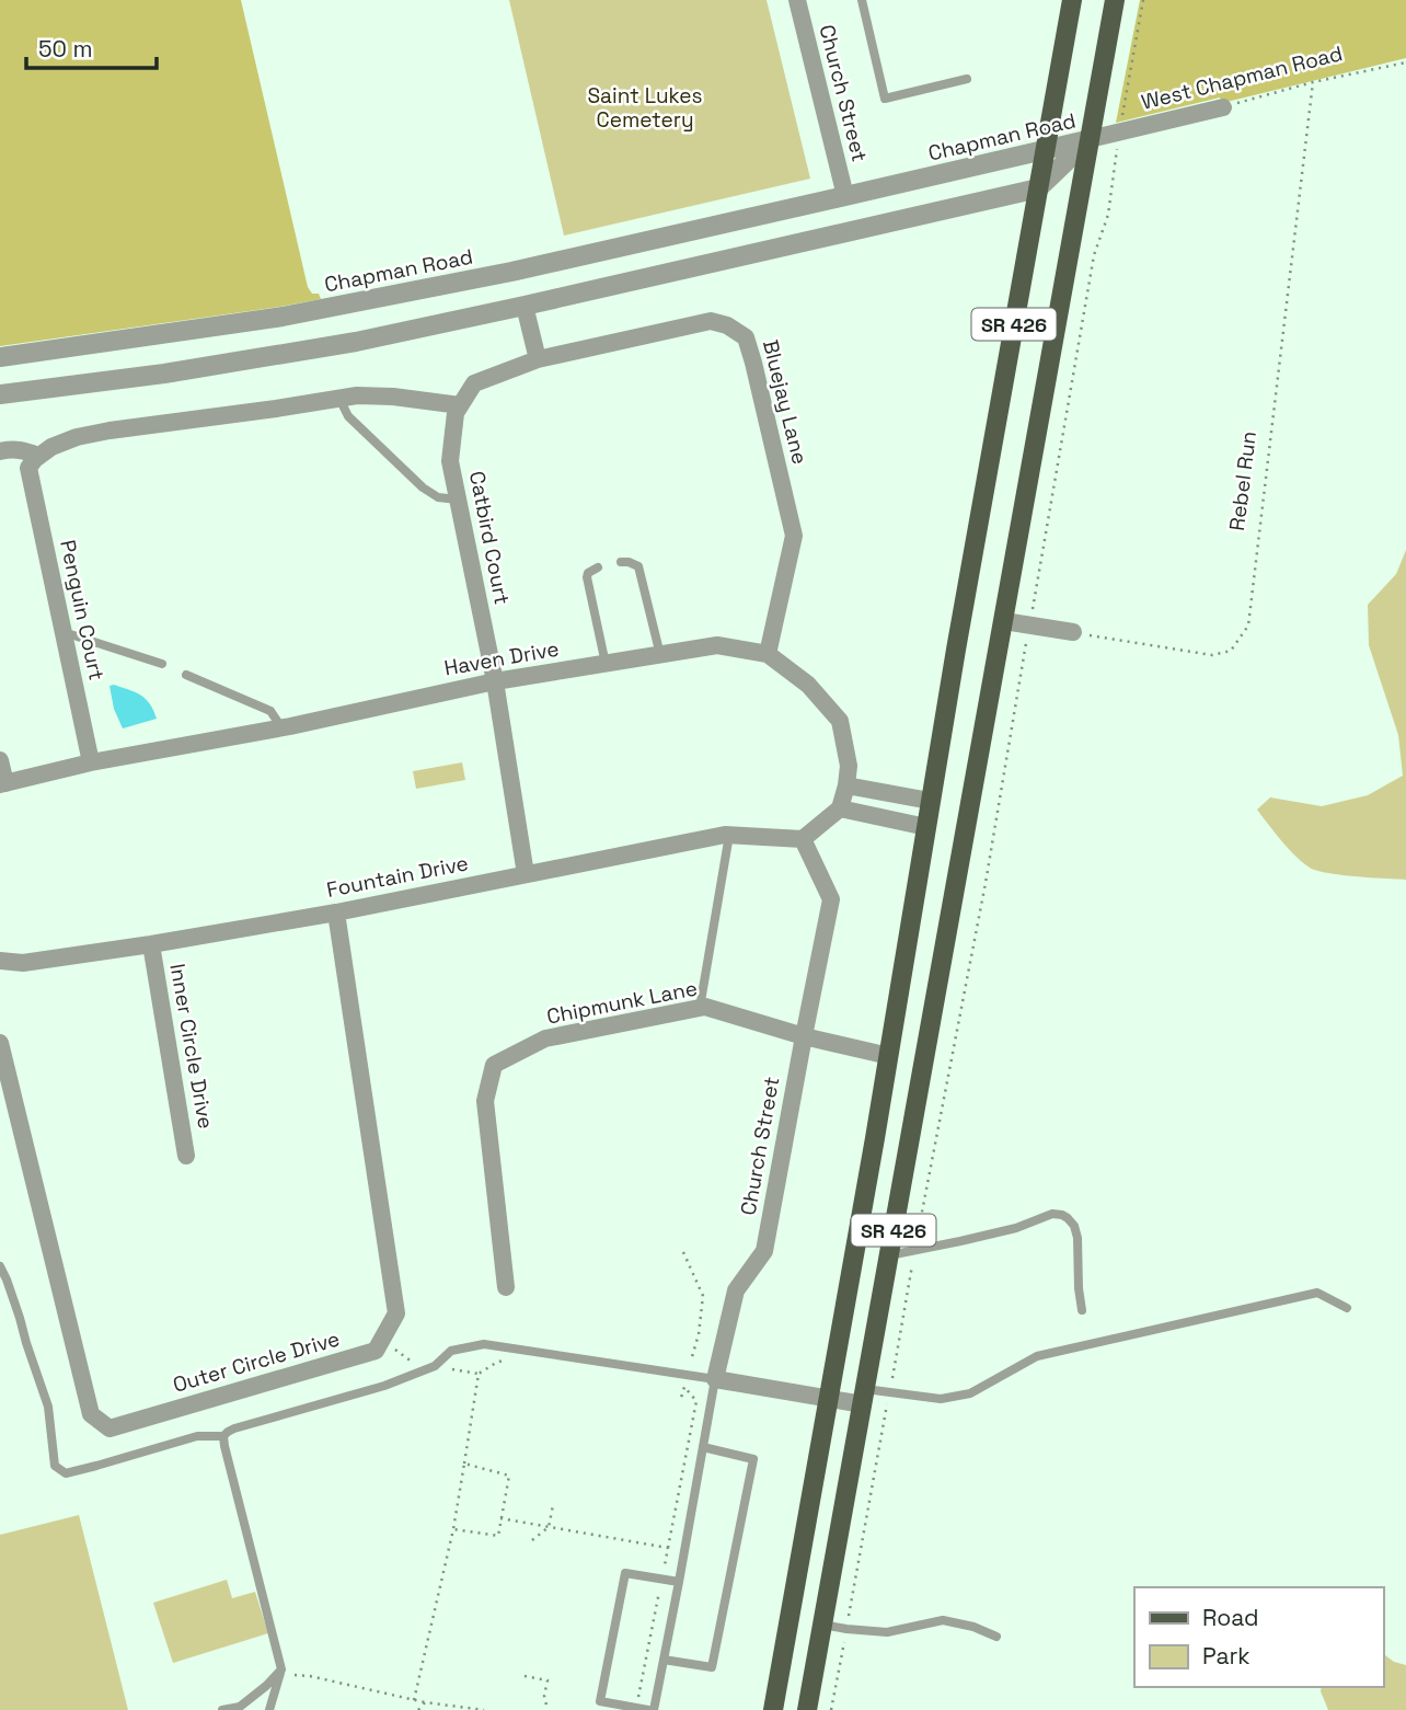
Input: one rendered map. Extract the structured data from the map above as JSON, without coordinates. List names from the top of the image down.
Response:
{
  "streets": {
    "main road": ["SR 426"],
    "street": [
      "West Chapman Road",
      "Church Street",
      "Chapman Road",
      "Bluejay Lane",
      "Catbird Court",
      "Penguin Court",
      "Haven Drive",
      "Fountain Drive",
      "Chipmunk Lane",
      "Inner Circle Drive",
      "Outer Circle Drive"
    ],
    "path": ["Rebel Run"]
  },
  "crossings": [
    ["West Chapman Road", "Chapman Road"],
    ["West Chapman Road", "SR 426"],
    ["West Chapman Road", "Rebel Run"],
    ["Church Street", "Chapman Road"],
    ["Church Street", "Fountain Drive"],
    ["Church Street", "Chipmunk Lane"],
    ["Chapman Road", "SR 426"],
    ["SR 426", "Chipmunk Lane"],
    ["Bluejay Lane", "Haven Drive"],
    ["Catbird Court", "Haven Drive"],
    ["Catbird Court", "Fountain Drive"],
    ["Penguin Court", "Haven Drive"],
    ["Fountain Drive", "Inner Circle Drive"],
    ["Fountain Drive", "Outer Circle Drive"]
  ],
  "parks": ["Saint Lukes Cemetery"],
  "legend": ["Road", "Park"],
  "scale_bar": "50 m"
}
